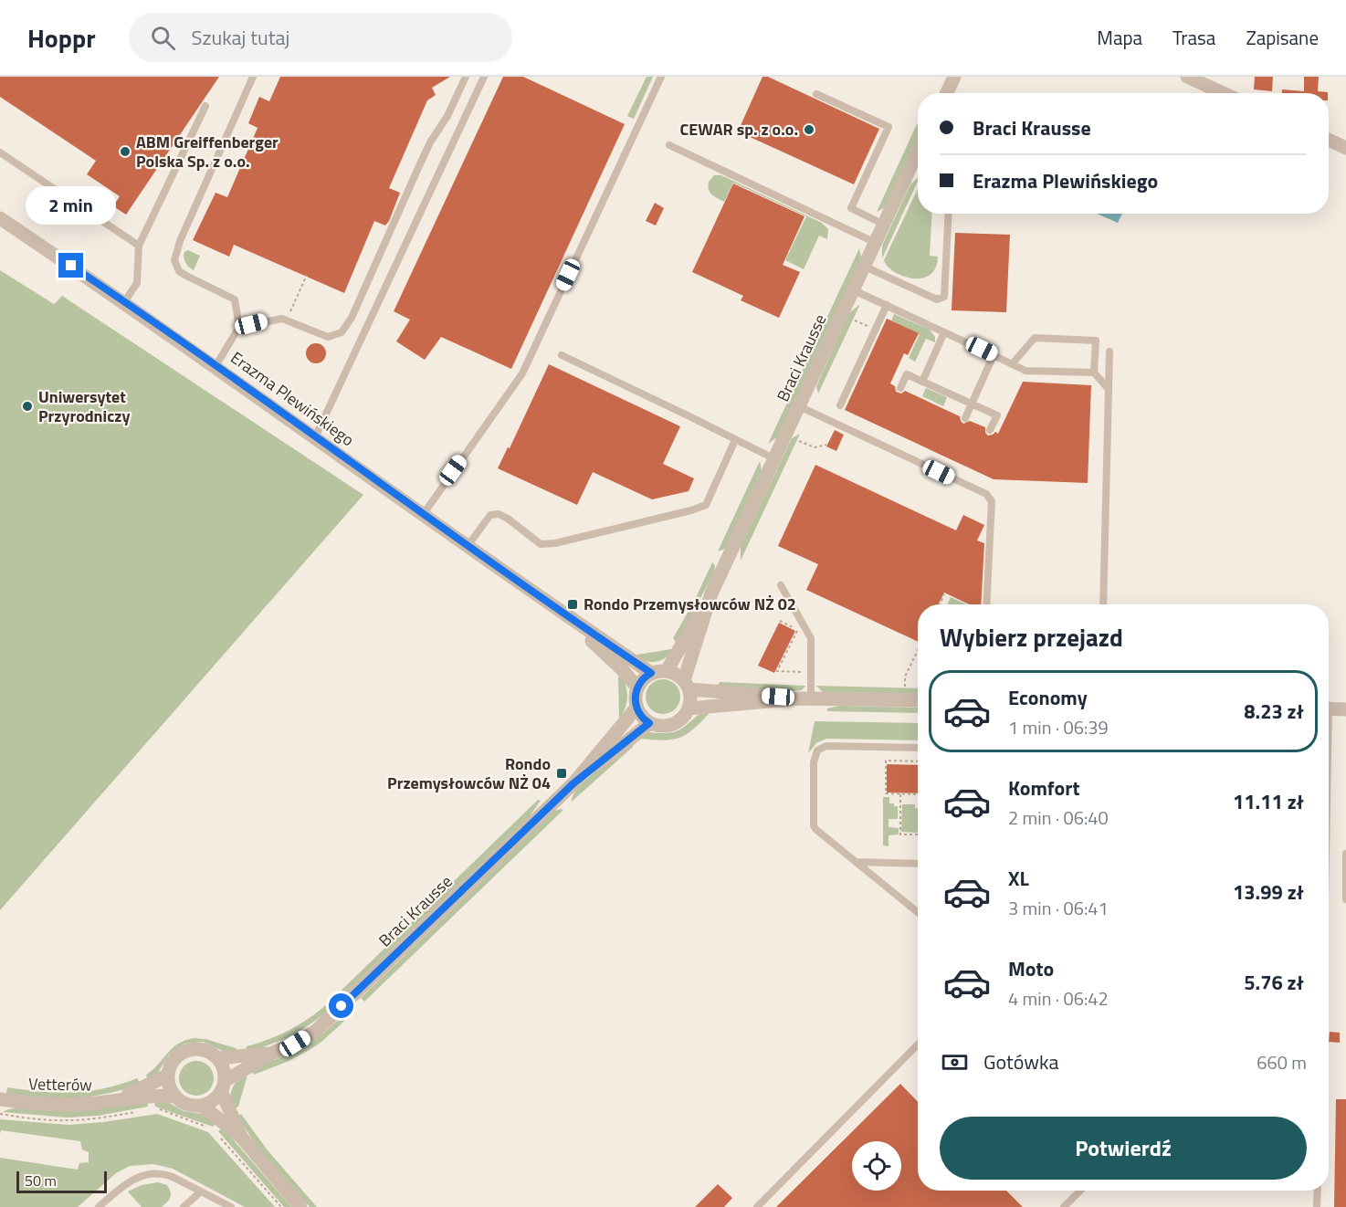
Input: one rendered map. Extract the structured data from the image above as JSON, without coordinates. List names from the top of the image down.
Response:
{
  "streets": {
    "street": ["Braci Krausse", "Erazma Plewińskiego", "Vetterów"]
  },
  "crossings": [
    ["Braci Krausse", "Erazma Plewińskiego"],
    ["Braci Krausse", "Vetterów"]
  ],
  "places": {
    "other": ["CEWAR sp. z o.o.", "ABM Greiffenberger Polska Sp. z o.o.", "Uniwersytet Przyrodniczy"],
    "transit": ["Rondo Przemysłowców NŻ 02", "Rondo Przemysłowców NŻ 04"]
  },
  "scale_bar": "50 m",
  "page": {
    "header": "Hoppr",
    "search": "Szukaj tutaj",
    "nav": ["Mapa", "Trasa", "Zapisane"],
    "banner": ["Braci Krausse", "Erazma Plewińskiego"],
    "bubble": "2 min",
    "heading": "Wybierz przejazd",
    "list": [
      {
        "name": "Economy",
        "note": "1 min · 06:39",
        "value": "8.23 zł"
      },
      {
        "name": "Komfort",
        "note": "2 min · 06:40",
        "value": "11.11 zł"
      },
      {
        "name": "XL",
        "note": "3 min · 06:41",
        "value": "13.99 zł"
      },
      {
        "name": "Moto",
        "note": "4 min · 06:42",
        "value": "5.76 zł"
      }
    ],
    "pay": ["Gotówka", "660 m"],
    "buttons": "Potwierdź",
    "scale": "50 m"
  }
}
